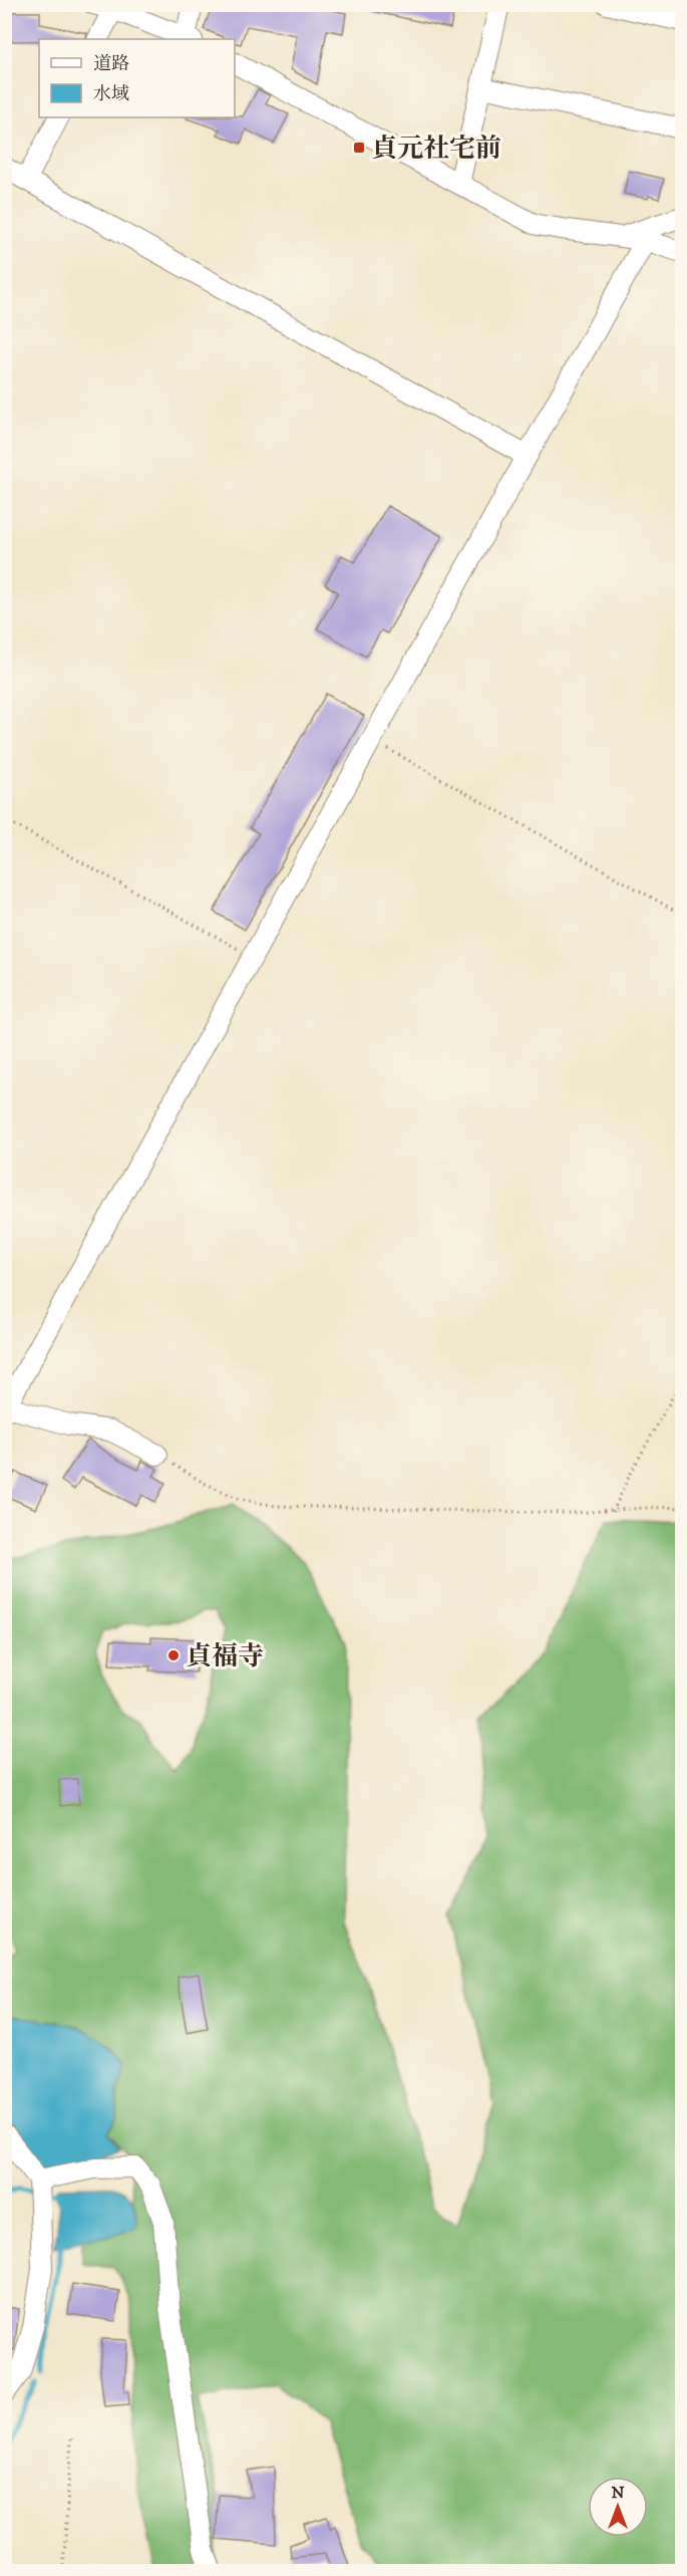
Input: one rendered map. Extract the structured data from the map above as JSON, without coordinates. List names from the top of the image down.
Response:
{
  "places": {
    "transit": ["貞元社宅前"],
    "other": ["貞福寺"]
  },
  "legend": ["道路", "水域"],
  "north": "top"
}
